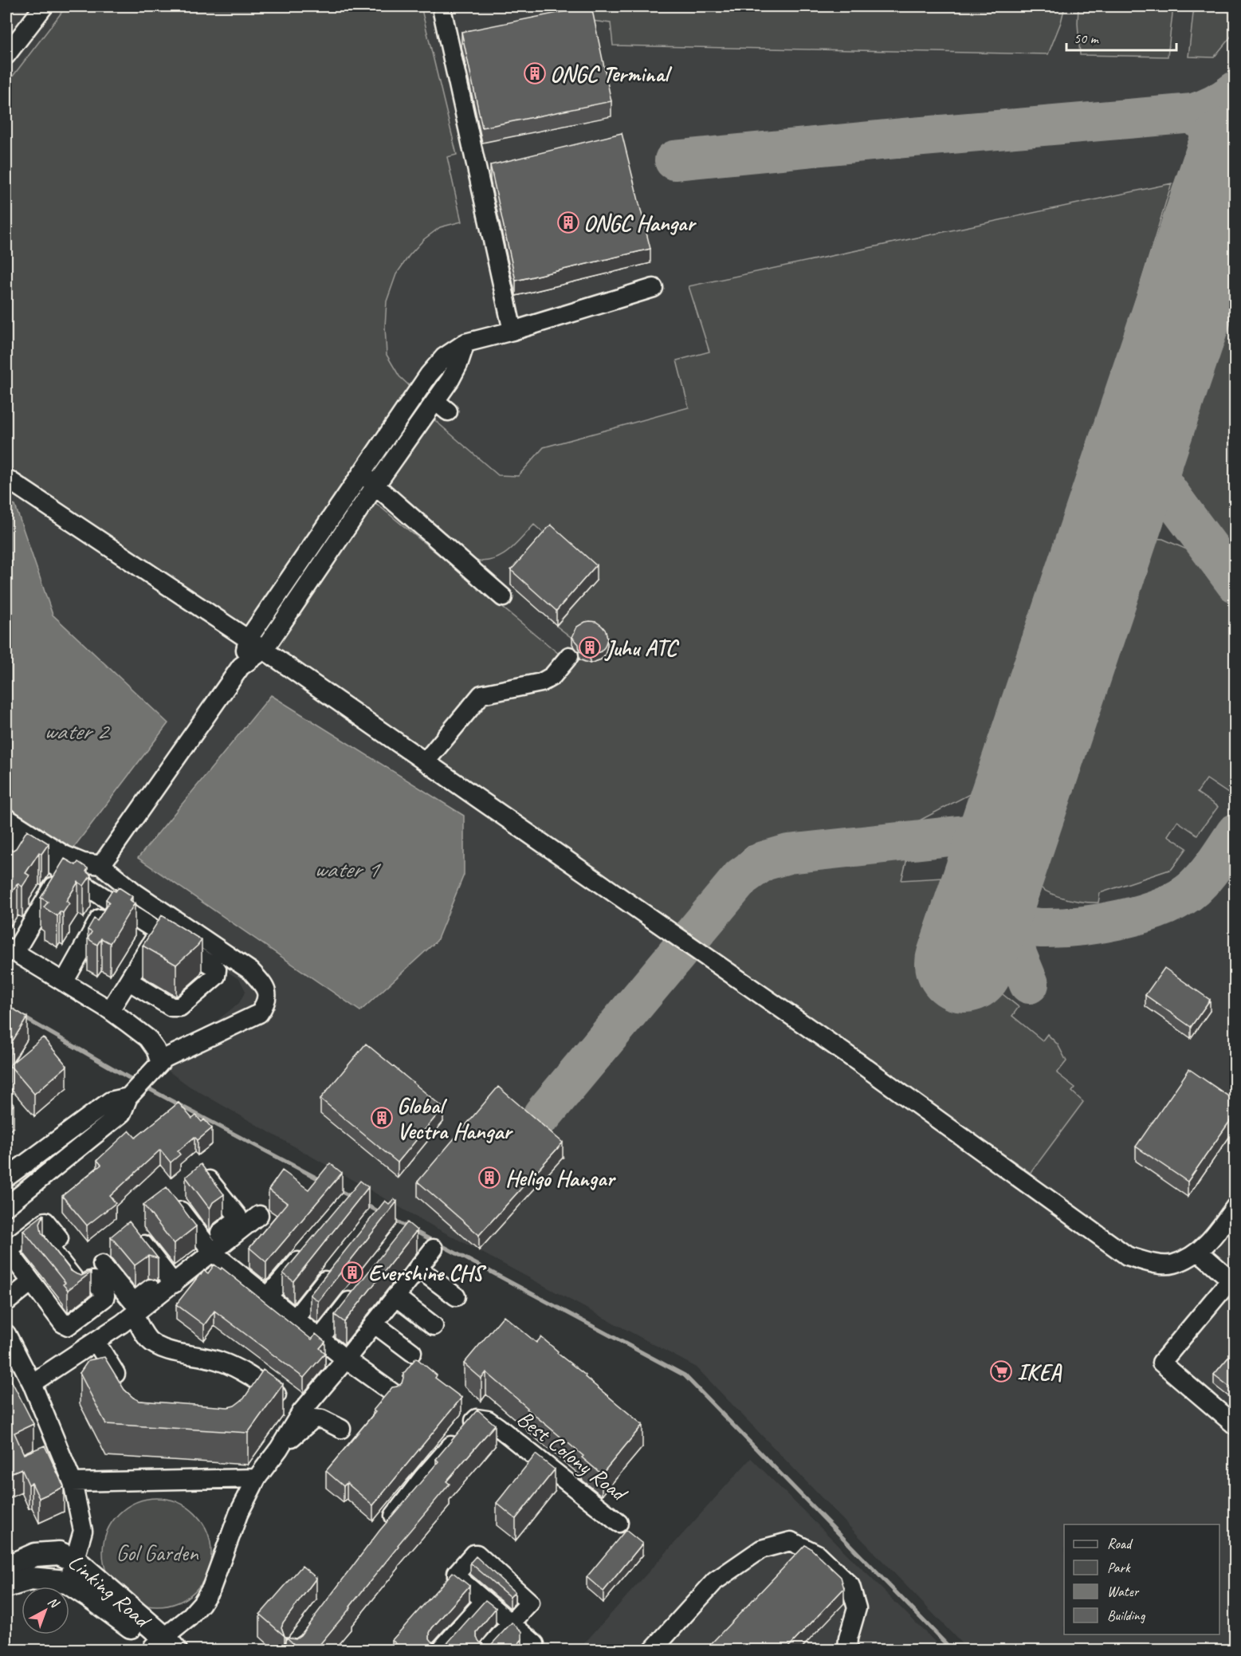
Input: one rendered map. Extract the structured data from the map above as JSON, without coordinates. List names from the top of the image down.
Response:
{
  "streets": {
    "main road": ["Linking Road"],
    "street": ["Best Colony Road"]
  },
  "water": ["water 2", "water 1"],
  "parks": ["Gol Garden"],
  "places": {
    "building": [
      "ONGC Terminal",
      "ONGC Hangar",
      "Juhu ATC",
      "Global Vectra Hangar",
      "Heligo Hangar",
      "Evershine CHS"
    ],
    "supermarket": ["IKEA"]
  },
  "legend": [
    "Road",
    "Park",
    "Water",
    "Building"
  ],
  "scale_bar": "50 m",
  "north": "top right"
}
